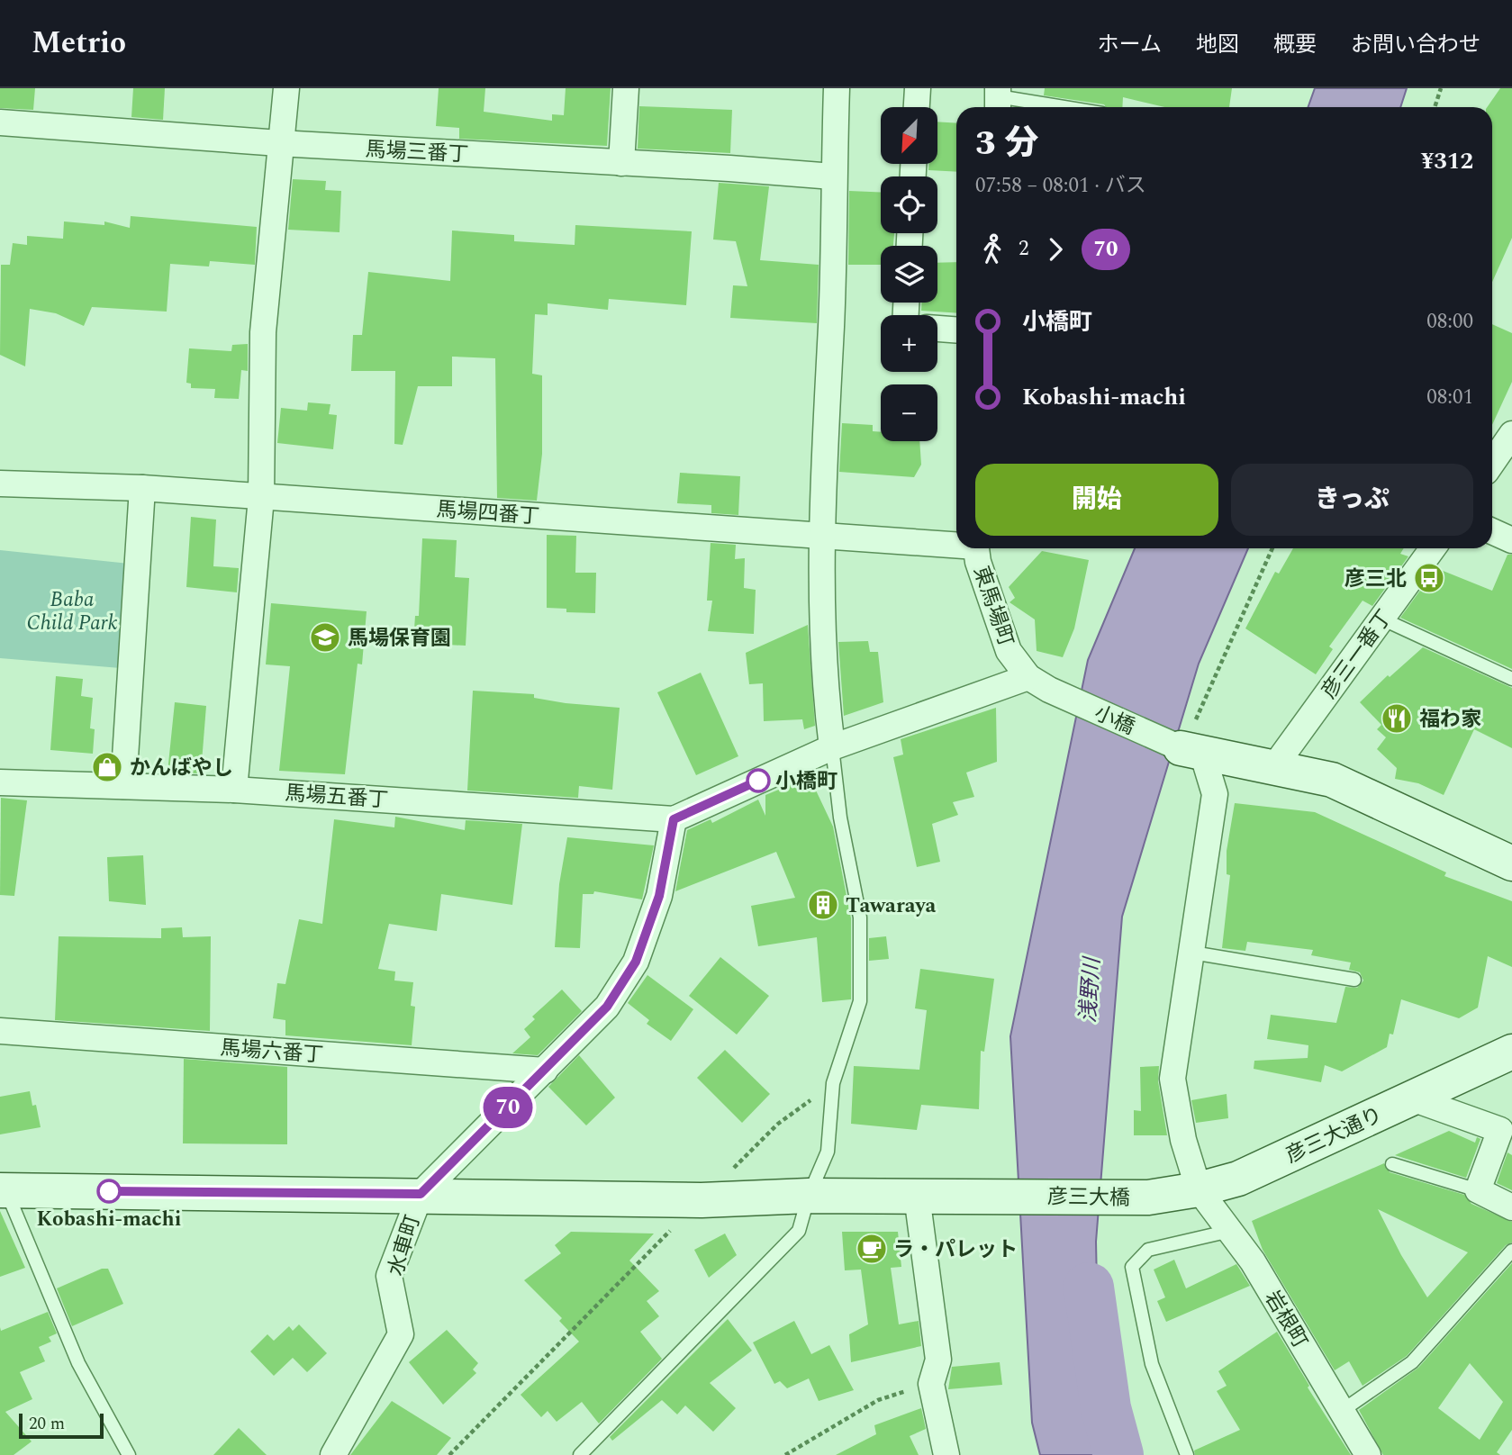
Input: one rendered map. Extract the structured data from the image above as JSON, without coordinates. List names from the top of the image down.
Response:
{
  "streets": {
    "street": [
      "馬場三番丁",
      "馬場四番丁",
      "東馬場町",
      "彦三一番丁",
      "小橋",
      "馬場五番丁",
      "馬場六番丁",
      "彦三大通り",
      "彦三大橋",
      "水車町",
      "岩根町"
    ]
  },
  "crossings": [
    ["東馬場町", "小橋"],
    ["馬場六番丁", "水車町"],
    ["彦三大通り", "彦三大橋"],
    ["彦三大通り", "岩根町"],
    ["彦三大橋", "水車町"]
  ],
  "water": ["浅野川"],
  "parks": ["Baba Child Park"],
  "places": {
    "bus stop": ["彦三北"],
    "school or university": ["馬場保育園"],
    "restaurant": ["福わ家"],
    "shop": ["かんばやし"],
    "other": ["小橋町", "Kobashi-machi"],
    "building": ["Tawaraya"],
    "cafe": ["ラ・パレット"]
  },
  "lines": ["bus line 70"],
  "scale_bar": "20 m",
  "north": "bottom left",
  "page": {
    "header": "Metrio",
    "nav": [
      "ホーム",
      "地図",
      "概要",
      "お問い合わせ"
    ],
    "on_map": "70",
    "map_buttons": ["+", "−"],
    "heading": ["3 分", "07:58 – 08:01 · バス", "¥312"],
    "legs": ["2", "70"],
    "list": [
      {
        "name": "小橋町",
        "value": "08:00"
      },
      {
        "name": "Kobashi-machi",
        "value": "08:01"
      }
    ],
    "buttons": ["開始", "きっぷ"],
    "scale": "20 m"
  }
}
